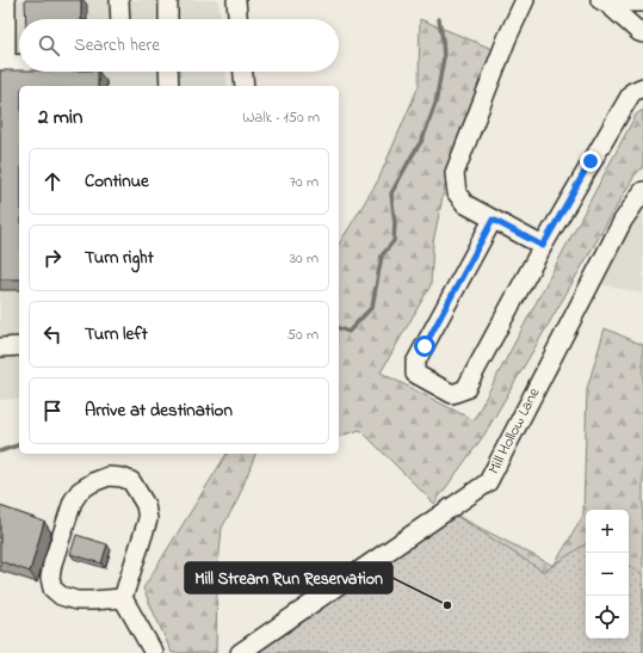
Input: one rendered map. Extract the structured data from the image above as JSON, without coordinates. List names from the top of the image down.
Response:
{
  "streets": {
    "street": ["Mill Hollow Lane"]
  },
  "places": ["Mill Stream Run Reservation"],
  "page": {
    "search": "Search here",
    "heading": ["2 min", "Walk · 150 m"],
    "list": [
      ["Continue", "70 m"],
      ["Turn right", "30 m"],
      ["Turn left", "50 m"],
      "Arrive at destination"
    ],
    "map_buttons": ["+", "−"]
  }
}
